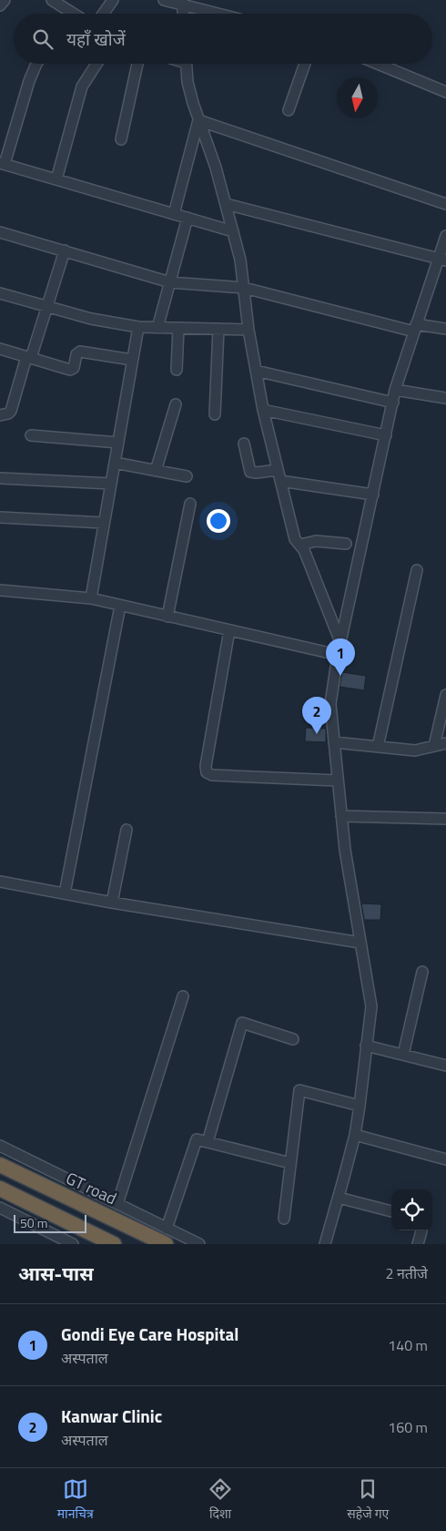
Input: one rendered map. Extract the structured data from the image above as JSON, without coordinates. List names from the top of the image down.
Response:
{
  "streets": {
    "highway": ["GT road"]
  },
  "scale_bar": "50 m",
  "north": "bottom",
  "page": {
    "search": "यहाँ खोजें",
    "pins": ["1", "2"],
    "scale": "50 m",
    "heading": ["आस-पास", "2 नतीजे"],
    "list": [
      {
        "mark": "1",
        "name": "Gondi Eye Care Hospital",
        "note": "अस्पताल",
        "value": "140 m"
      },
      {
        "mark": "2",
        "name": "Kanwar Clinic",
        "note": "अस्पताल",
        "value": "160 m"
      }
    ],
    "nav": ["मानचित्र", "दिशा", "सहेजे गए"]
  }
}
